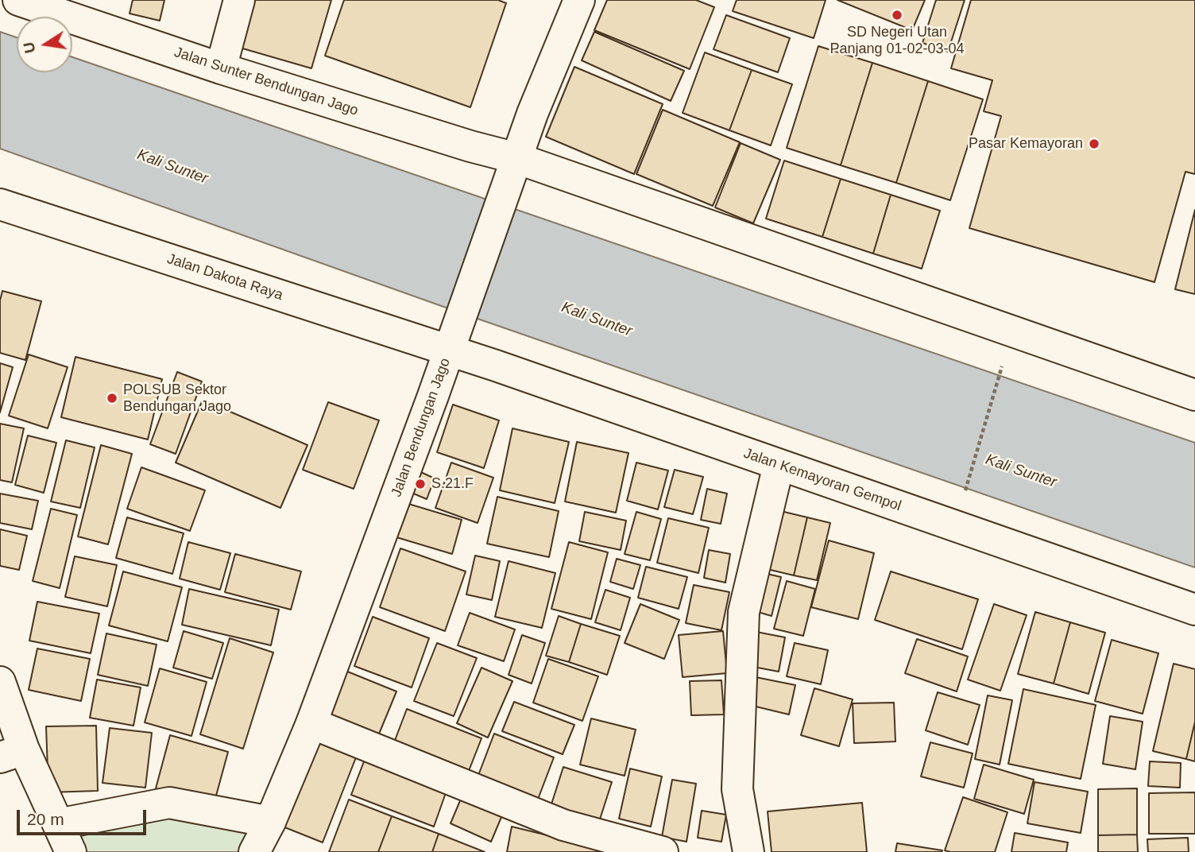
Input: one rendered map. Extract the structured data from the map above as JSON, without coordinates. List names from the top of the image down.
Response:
{
  "streets": {
    "street": [
      "Jalan Sunter Bendungan Jago",
      "Jalan Dakota Raya",
      "Jalan Bendungan Jago",
      "Jalan Kemayoran Gempol"
    ]
  },
  "crossings": [
    ["Jalan Sunter Bendungan Jago", "Jalan Bendungan Jago"],
    ["Jalan Dakota Raya", "Jalan Bendungan Jago"],
    ["Jalan Dakota Raya", "Jalan Kemayoran Gempol"],
    ["Jalan Bendungan Jago", "Jalan Kemayoran Gempol"]
  ],
  "water": ["Kali Sunter"],
  "places": [
    "SD Negeri Utan Panjang 01-02-03-04",
    "Pasar Kemayoran",
    "POLSUB Sektor Bendungan Jago",
    "S.21.F"
  ],
  "scale_bar": "20 m",
  "north": "left"
}
